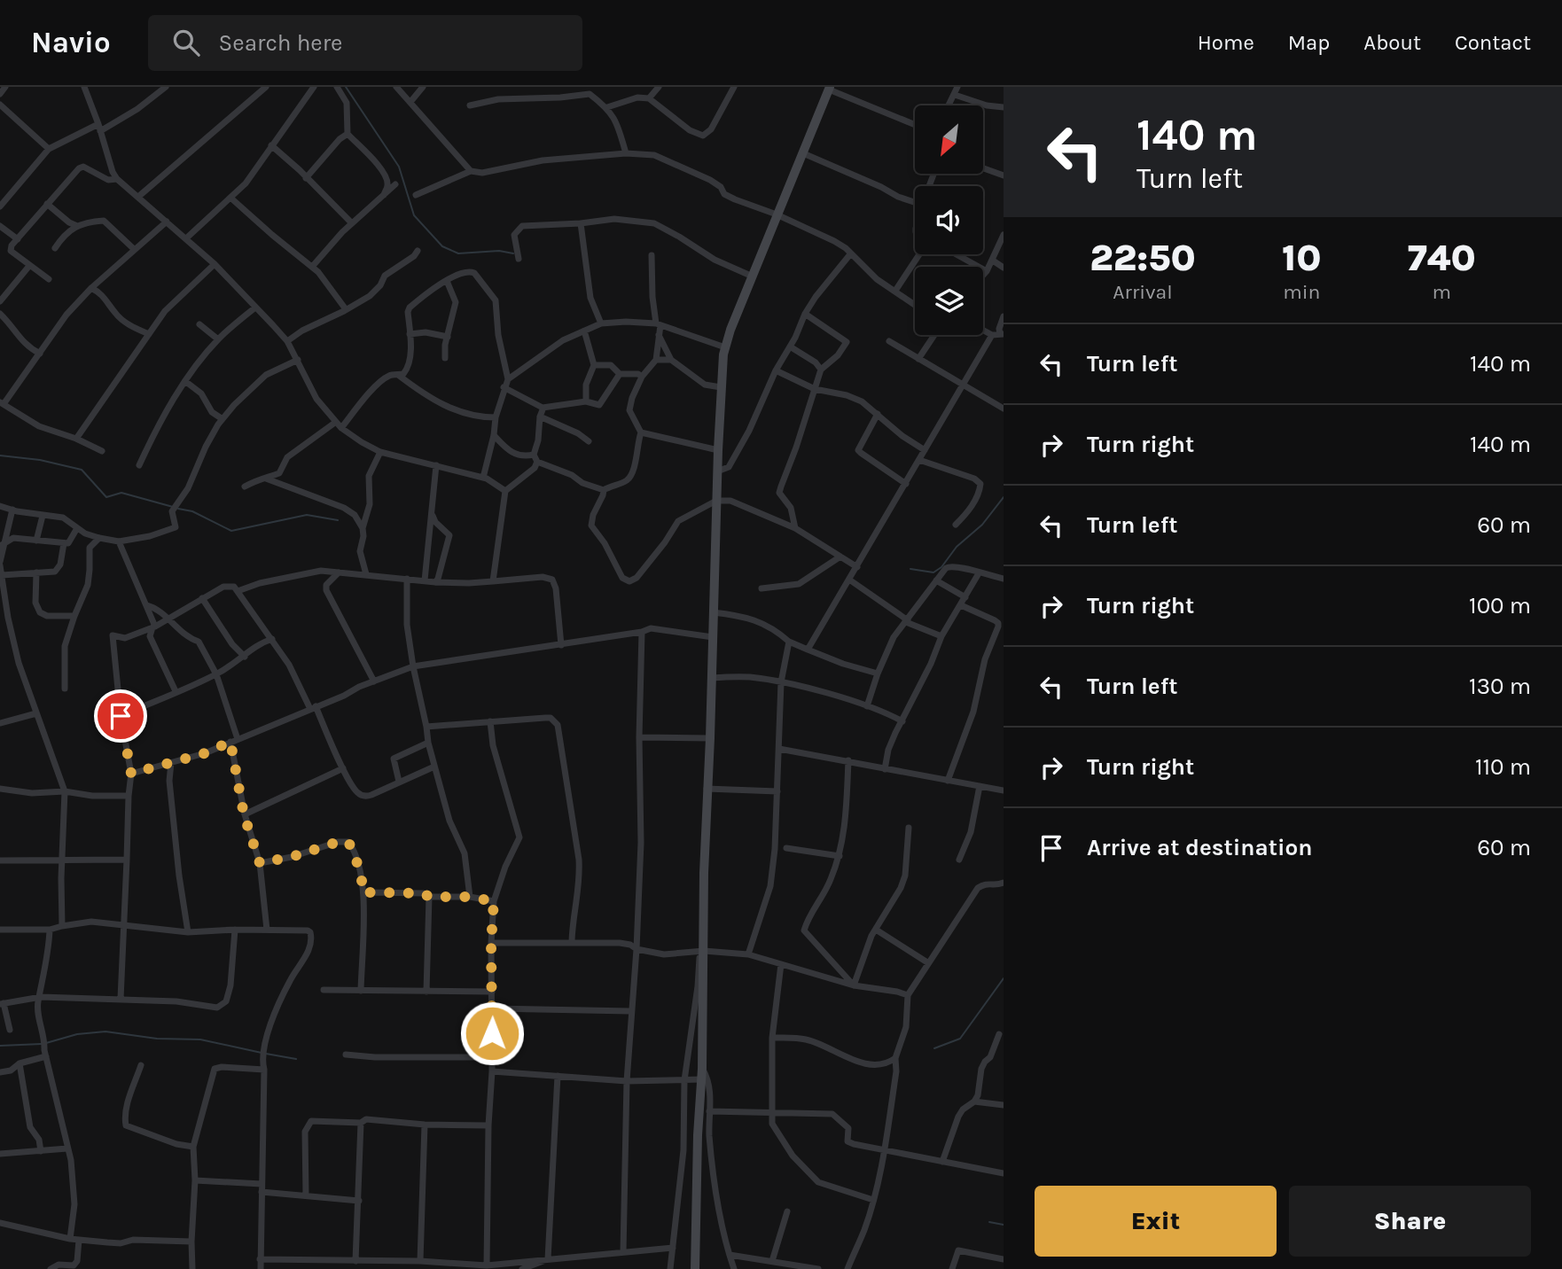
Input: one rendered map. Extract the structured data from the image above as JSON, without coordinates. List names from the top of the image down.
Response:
{
  "north": "bottom left",
  "page": {
    "header": "Navio",
    "search": "Search here",
    "nav": [
      "Home",
      "Map",
      "About",
      "Contact"
    ],
    "turn": ["140 m", "Turn left"],
    "eta": [
      "22:50",
      "Arrival",
      "10",
      "min",
      "740",
      "m"
    ],
    "list": [
      {
        "name": "Turn left",
        "value": "140 m"
      },
      {
        "name": "Turn right",
        "value": "140 m"
      },
      {
        "name": "Turn left",
        "value": "60 m"
      },
      {
        "name": "Turn right",
        "value": "100 m"
      },
      {
        "name": "Turn left",
        "value": "130 m"
      },
      {
        "name": "Turn right",
        "value": "110 m"
      },
      {
        "name": "Arrive at destination",
        "value": "60 m"
      }
    ],
    "buttons": ["Exit", "Share"]
  }
}
